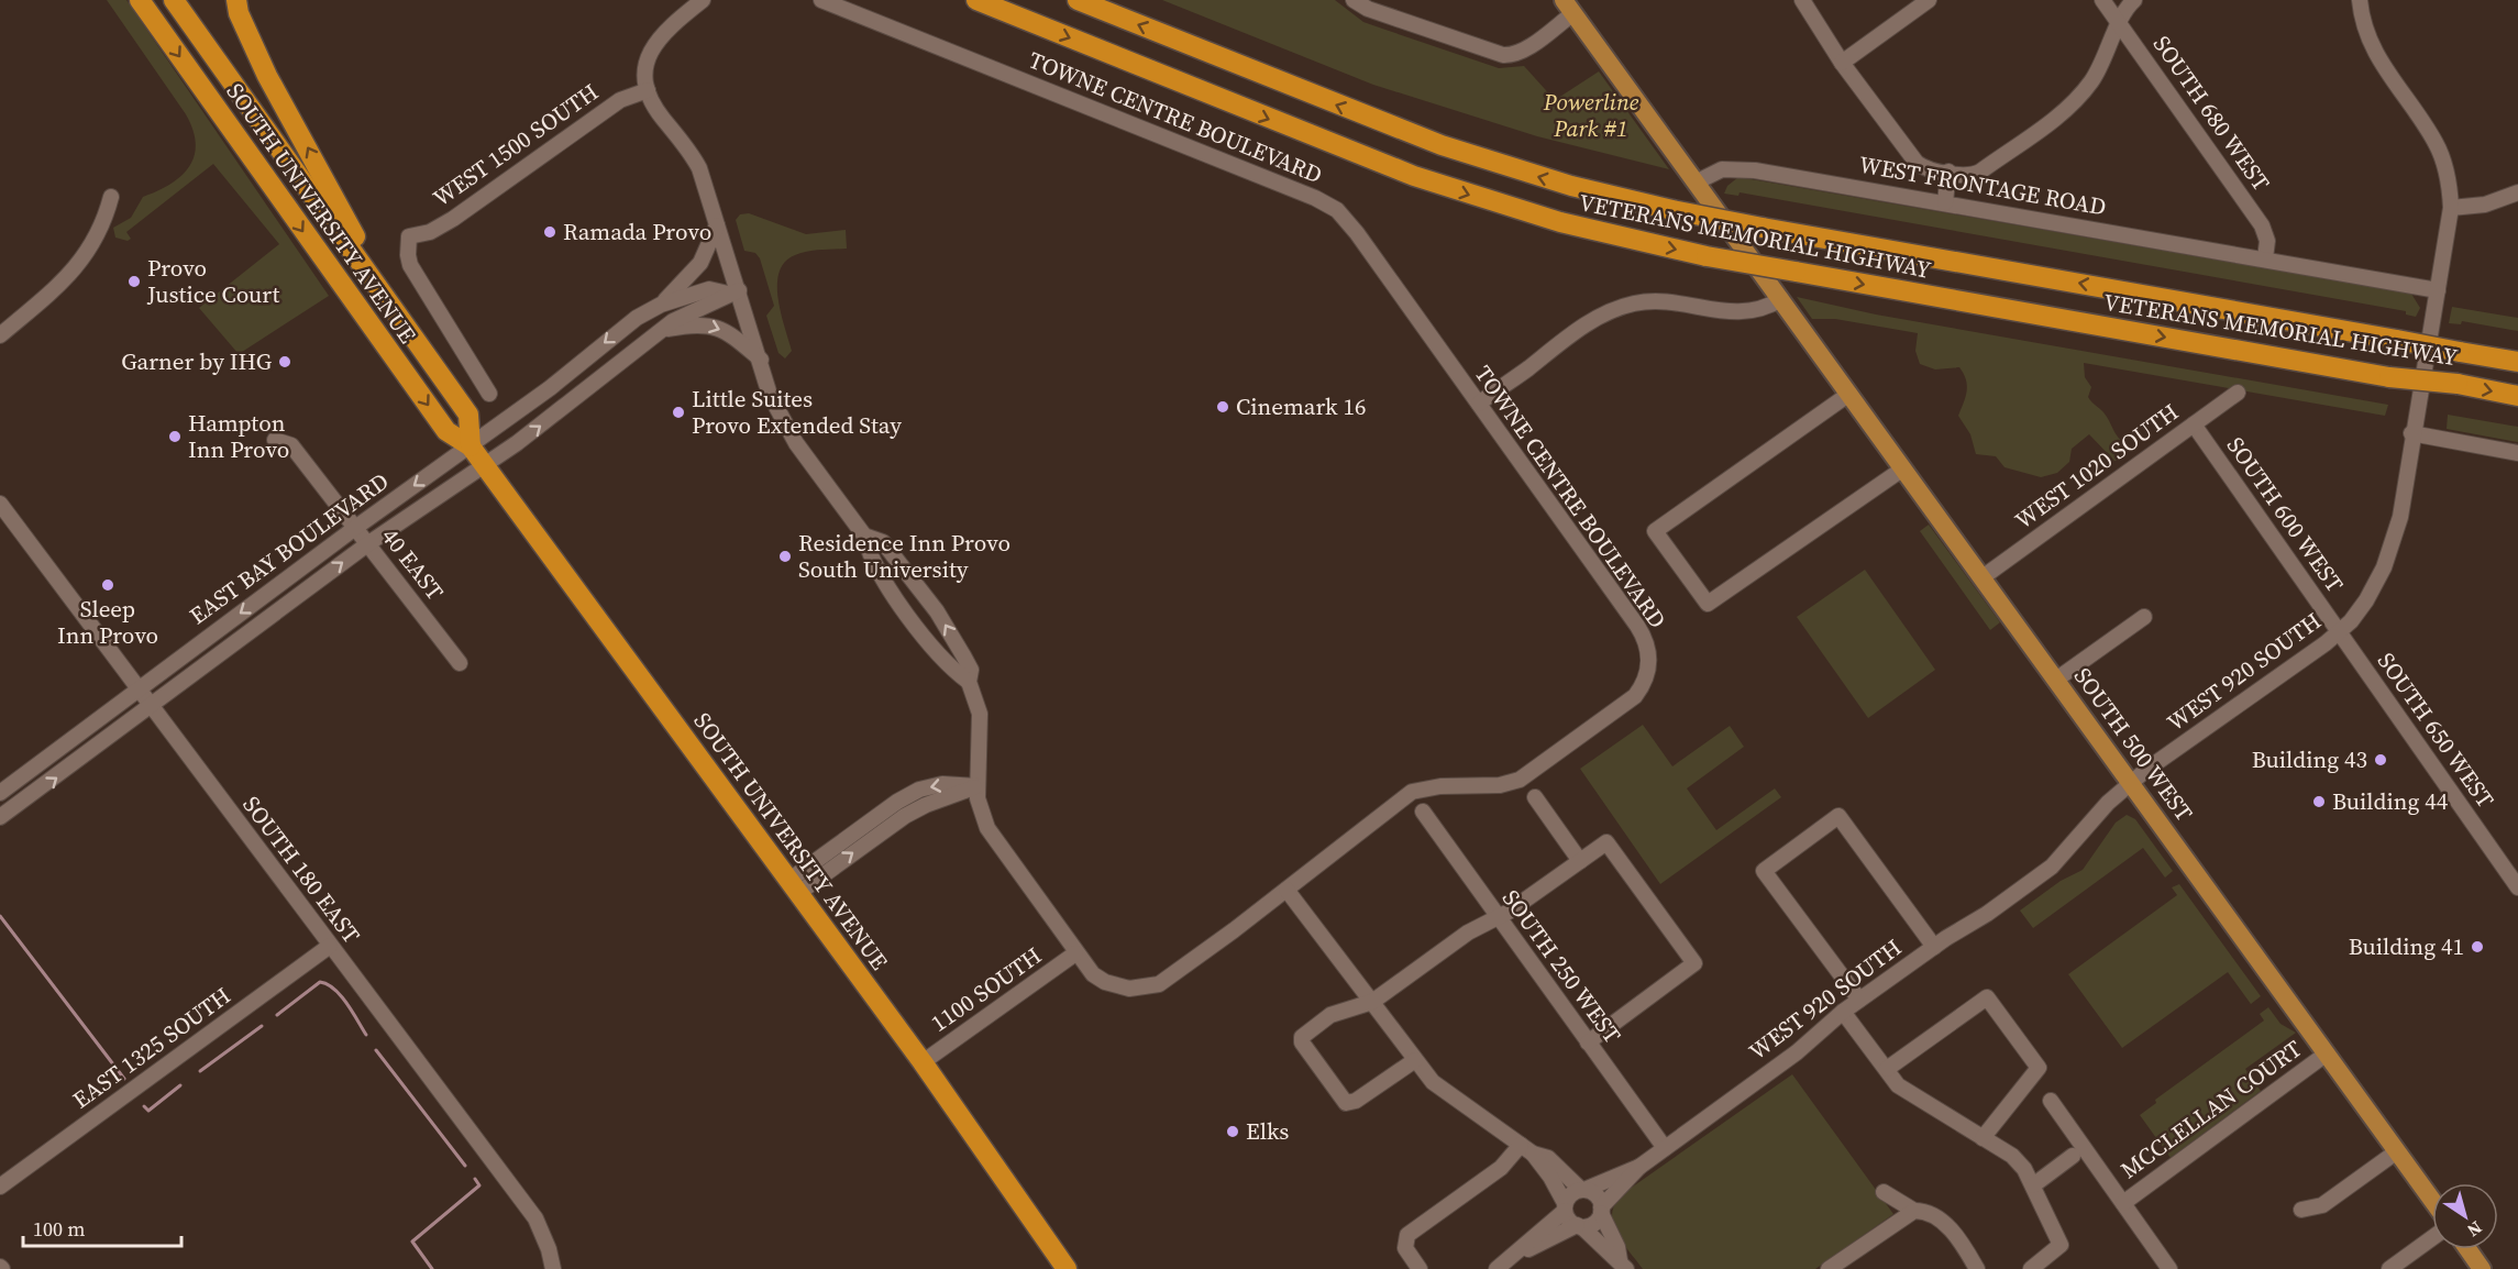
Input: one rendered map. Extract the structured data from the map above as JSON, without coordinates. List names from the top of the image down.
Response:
{
  "streets": {
    "highway": ["SOUTH UNIVERSITY AVENUE", "VETERANS MEMORIAL HIGHWAY"],
    "main road": ["SOUTH 500 WEST"],
    "street": [
      "SOUTH 680 WEST",
      "TOWNE CENTRE BOULEVARD",
      "WEST 1500 SOUTH",
      "WEST FRONTAGE ROAD",
      "WEST 1020 SOUTH",
      "SOUTH 600 WEST",
      "EAST BAY BOULEVARD",
      "40 EAST",
      "WEST 920 SOUTH",
      "SOUTH 650 WEST",
      "SOUTH 180 EAST",
      "SOUTH 250 WEST",
      "1100 SOUTH",
      "EAST 1325 SOUTH",
      "MCCLELLAN COURT"
    ]
  },
  "crossings": [
    ["SOUTH 680 WEST", "WEST FRONTAGE ROAD"],
    ["TOWNE CENTRE BOULEVARD", "WEST 1500 SOUTH"],
    ["TOWNE CENTRE BOULEVARD", "EAST BAY BOULEVARD"],
    ["TOWNE CENTRE BOULEVARD", "1100 SOUTH"],
    ["WEST 1500 SOUTH", "SOUTH UNIVERSITY AVENUE"],
    ["WEST FRONTAGE ROAD", "WEST 920 SOUTH"],
    ["WEST FRONTAGE ROAD", "SOUTH 500 WEST"],
    ["SOUTH UNIVERSITY AVENUE", "EAST BAY BOULEVARD"],
    ["SOUTH UNIVERSITY AVENUE", "1100 SOUTH"],
    ["WEST 1020 SOUTH", "SOUTH 600 WEST"],
    ["WEST 1020 SOUTH", "SOUTH 500 WEST"],
    ["SOUTH 600 WEST", "WEST 920 SOUTH"],
    ["SOUTH 600 WEST", "SOUTH 650 WEST"],
    ["EAST BAY BOULEVARD", "40 EAST"],
    ["EAST BAY BOULEVARD", "SOUTH 180 EAST"],
    ["WEST 920 SOUTH", "SOUTH 650 WEST"],
    ["WEST 920 SOUTH", "SOUTH 500 WEST"],
    ["WEST 920 SOUTH", "SOUTH 250 WEST"],
    ["SOUTH 500 WEST", "MCCLELLAN COURT"],
    ["SOUTH 180 EAST", "EAST 1325 SOUTH"]
  ],
  "parks": ["Powerline Park #1"],
  "places": [
    "Ramada Provo",
    "Provo Justice Court",
    "Garner by IHG",
    "Cinemark 16",
    "Little Suites Provo Extended Stay",
    "Hampton Inn Provo",
    "Residence Inn Provo South University",
    "Sleep Inn Provo",
    "Building 43",
    "Building 44",
    "Building 41",
    "Elks"
  ],
  "scale_bar": "100 m",
  "north": "bottom right"
}
